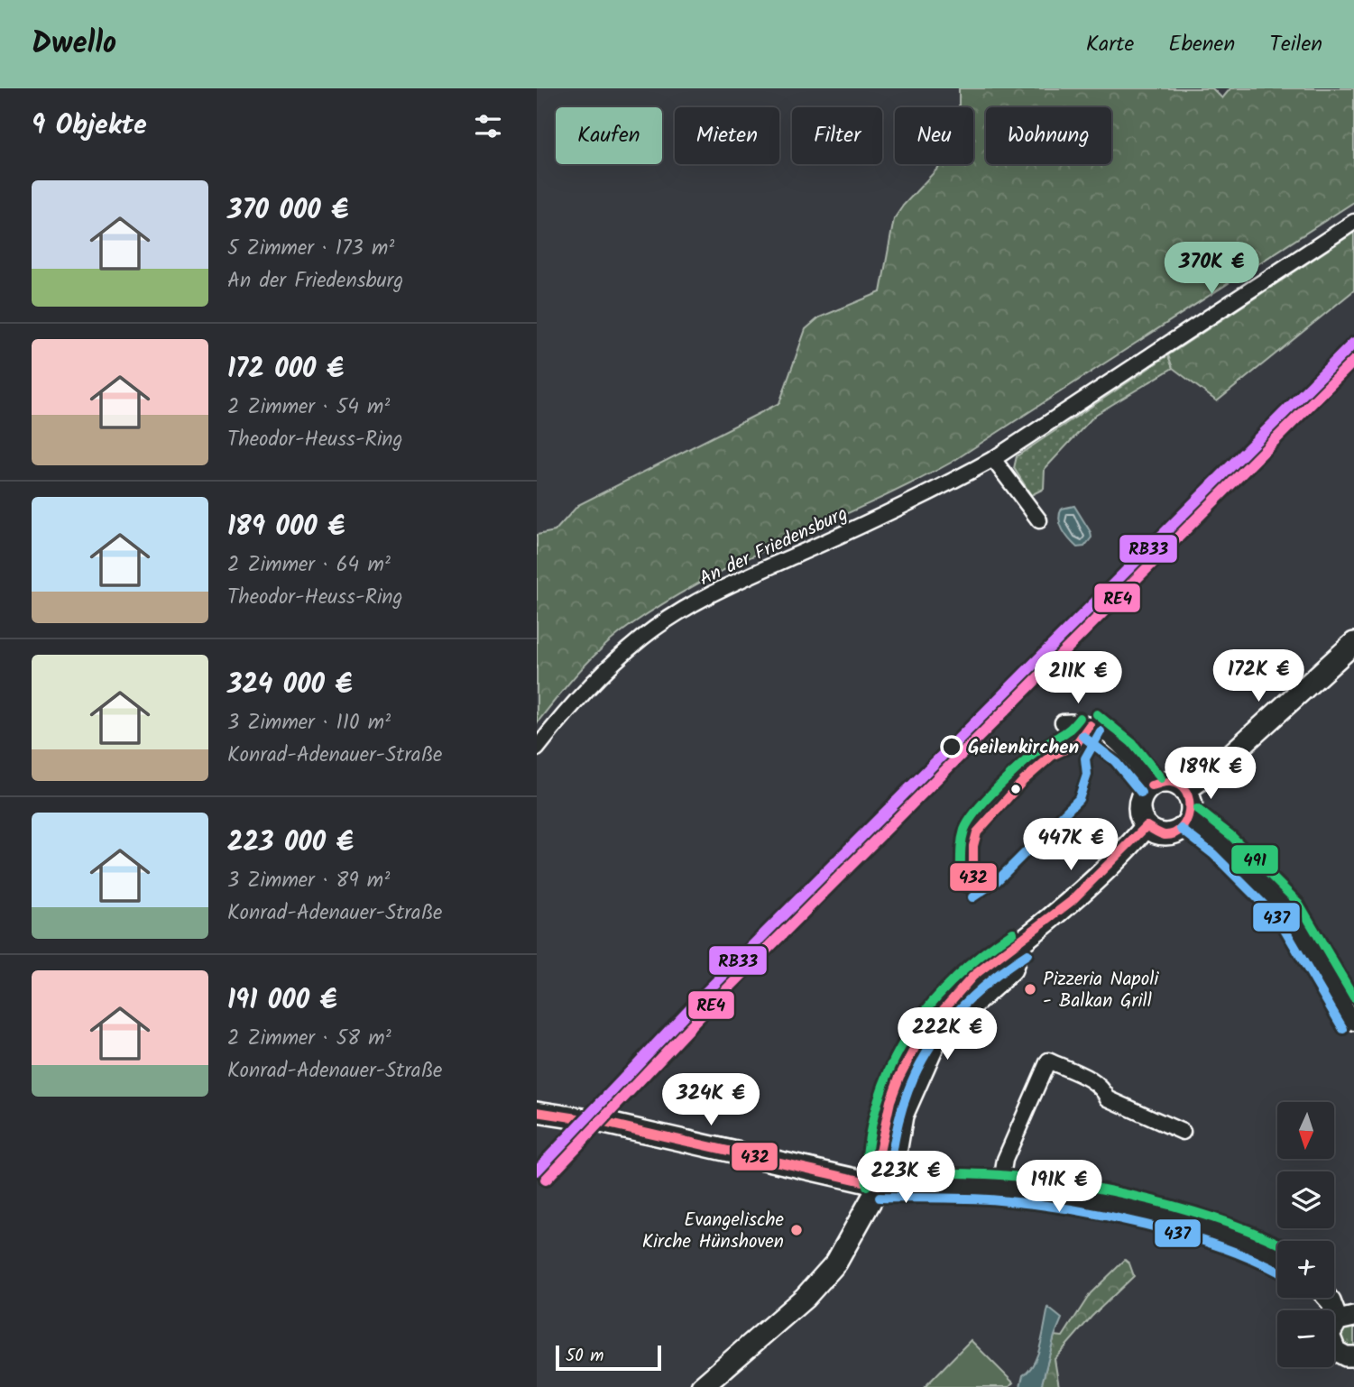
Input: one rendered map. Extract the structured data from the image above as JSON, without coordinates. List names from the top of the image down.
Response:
{
  "streets": {
    "street": ["An der Friedensburg"]
  },
  "places": ["Geilenkirchen", "Pizzeria Napoli - Balkan Grill", "Evangelische Kirche Hünshoven"],
  "lines": [
    "transit line RB33",
    "transit line RE4",
    "transit line 491",
    "transit line 432",
    "transit line 437"
  ],
  "scale_bar": "50 m",
  "north": "bottom",
  "page": {
    "header": "Dwello",
    "nav": ["Karte", "Ebenen", "Teilen"],
    "heading": "9 Objekte",
    "chip": [
      "Kaufen",
      "Mieten",
      "Filter",
      "Neu",
      "Wohnung"
    ],
    "list": [
      {
        "name": "370 000 €",
        "note": "5 Zimmer · 173 m² · An der Friedensburg"
      },
      {
        "name": "172 000 €",
        "note": "2 Zimmer · 54 m² · Theodor-Heuss-Ring"
      },
      {
        "name": "189 000 €",
        "note": "2 Zimmer · 64 m² · Theodor-Heuss-Ring"
      },
      {
        "name": "324 000 €",
        "note": "3 Zimmer · 110 m² · Konrad-Adenauer-Straße"
      },
      {
        "name": "223 000 €",
        "note": "3 Zimmer · 89 m² · Konrad-Adenauer-Straße"
      },
      {
        "name": "191 000 €",
        "note": "2 Zimmer · 58 m² · Konrad-Adenauer-Straße"
      }
    ],
    "price": [
      "370K €",
      "172K €",
      "211K €",
      "189K €",
      "447K €",
      "222K €",
      "324K €",
      "223K €",
      "191K €"
    ],
    "map_buttons": ["+", "−"],
    "scale": "50 m"
  }
}
